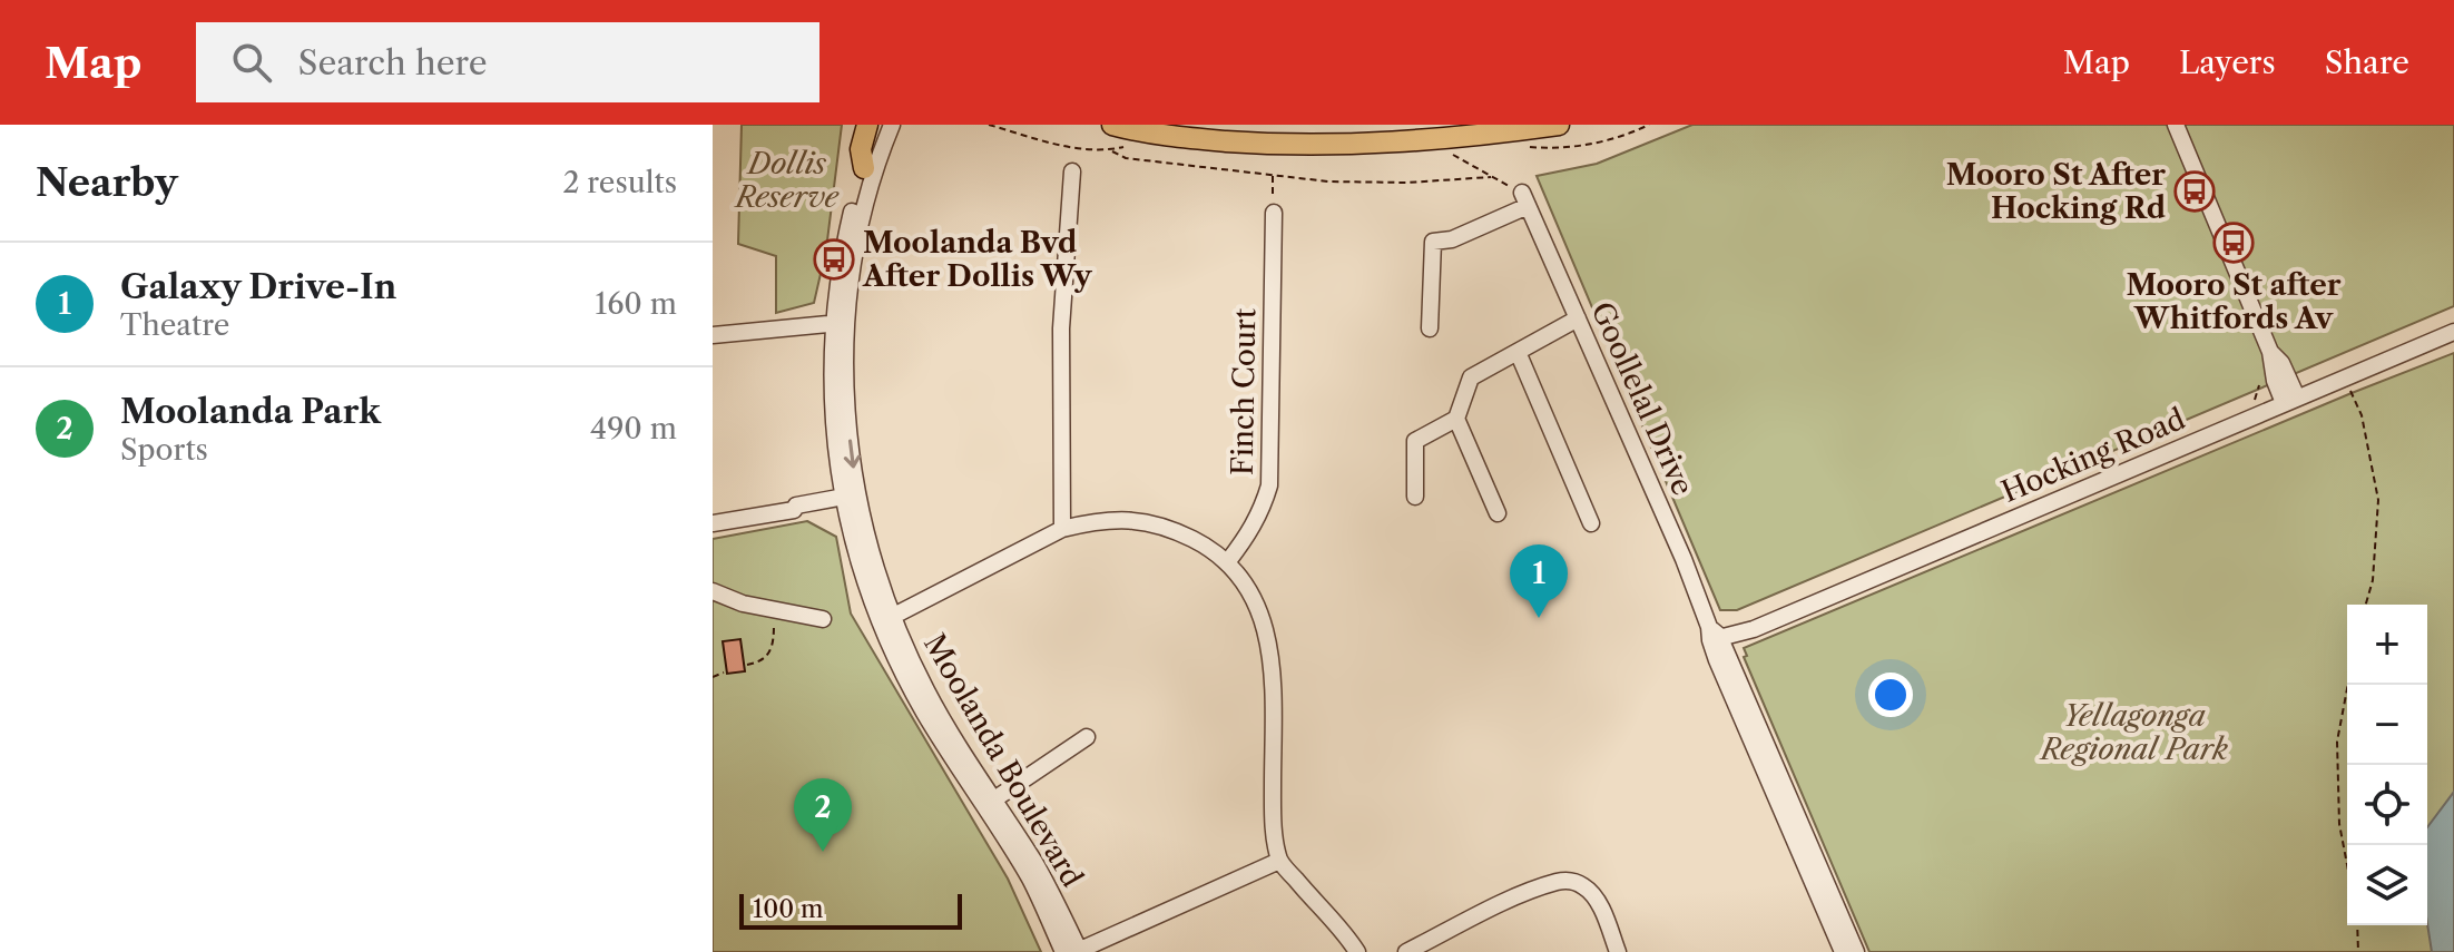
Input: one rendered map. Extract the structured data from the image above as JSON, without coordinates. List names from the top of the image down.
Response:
{
  "streets": {
    "street": [
      "Finch Court",
      "Goollelal Drive",
      "Hocking Road",
      "Moolanda Boulevard"
    ]
  },
  "crossings": [
    ["Goollelal Drive", "Hocking Road"]
  ],
  "parks": ["Dollis Reserve", "Yellagonga Regional Park"],
  "places": {
    "bus stop": ["Mooro St After Hocking Rd", "Mooro St after Whitfords Av", "Moolanda Bvd After Dollis Wy"]
  },
  "scale_bar": "100 m",
  "page": {
    "header": "Map",
    "search": "Search here",
    "nav": ["Map", "Layers", "Share"],
    "heading": ["Nearby", "2 results"],
    "list": [
      {
        "mark": "1",
        "name": "Galaxy Drive-In",
        "note": "Theatre",
        "value": "160 m"
      },
      {
        "mark": "2",
        "name": "Moolanda Park",
        "note": "Sports",
        "value": "490 m"
      }
    ],
    "pins": ["1", "2"],
    "map_buttons": ["+", "−"],
    "scale": "100 m"
  }
}
